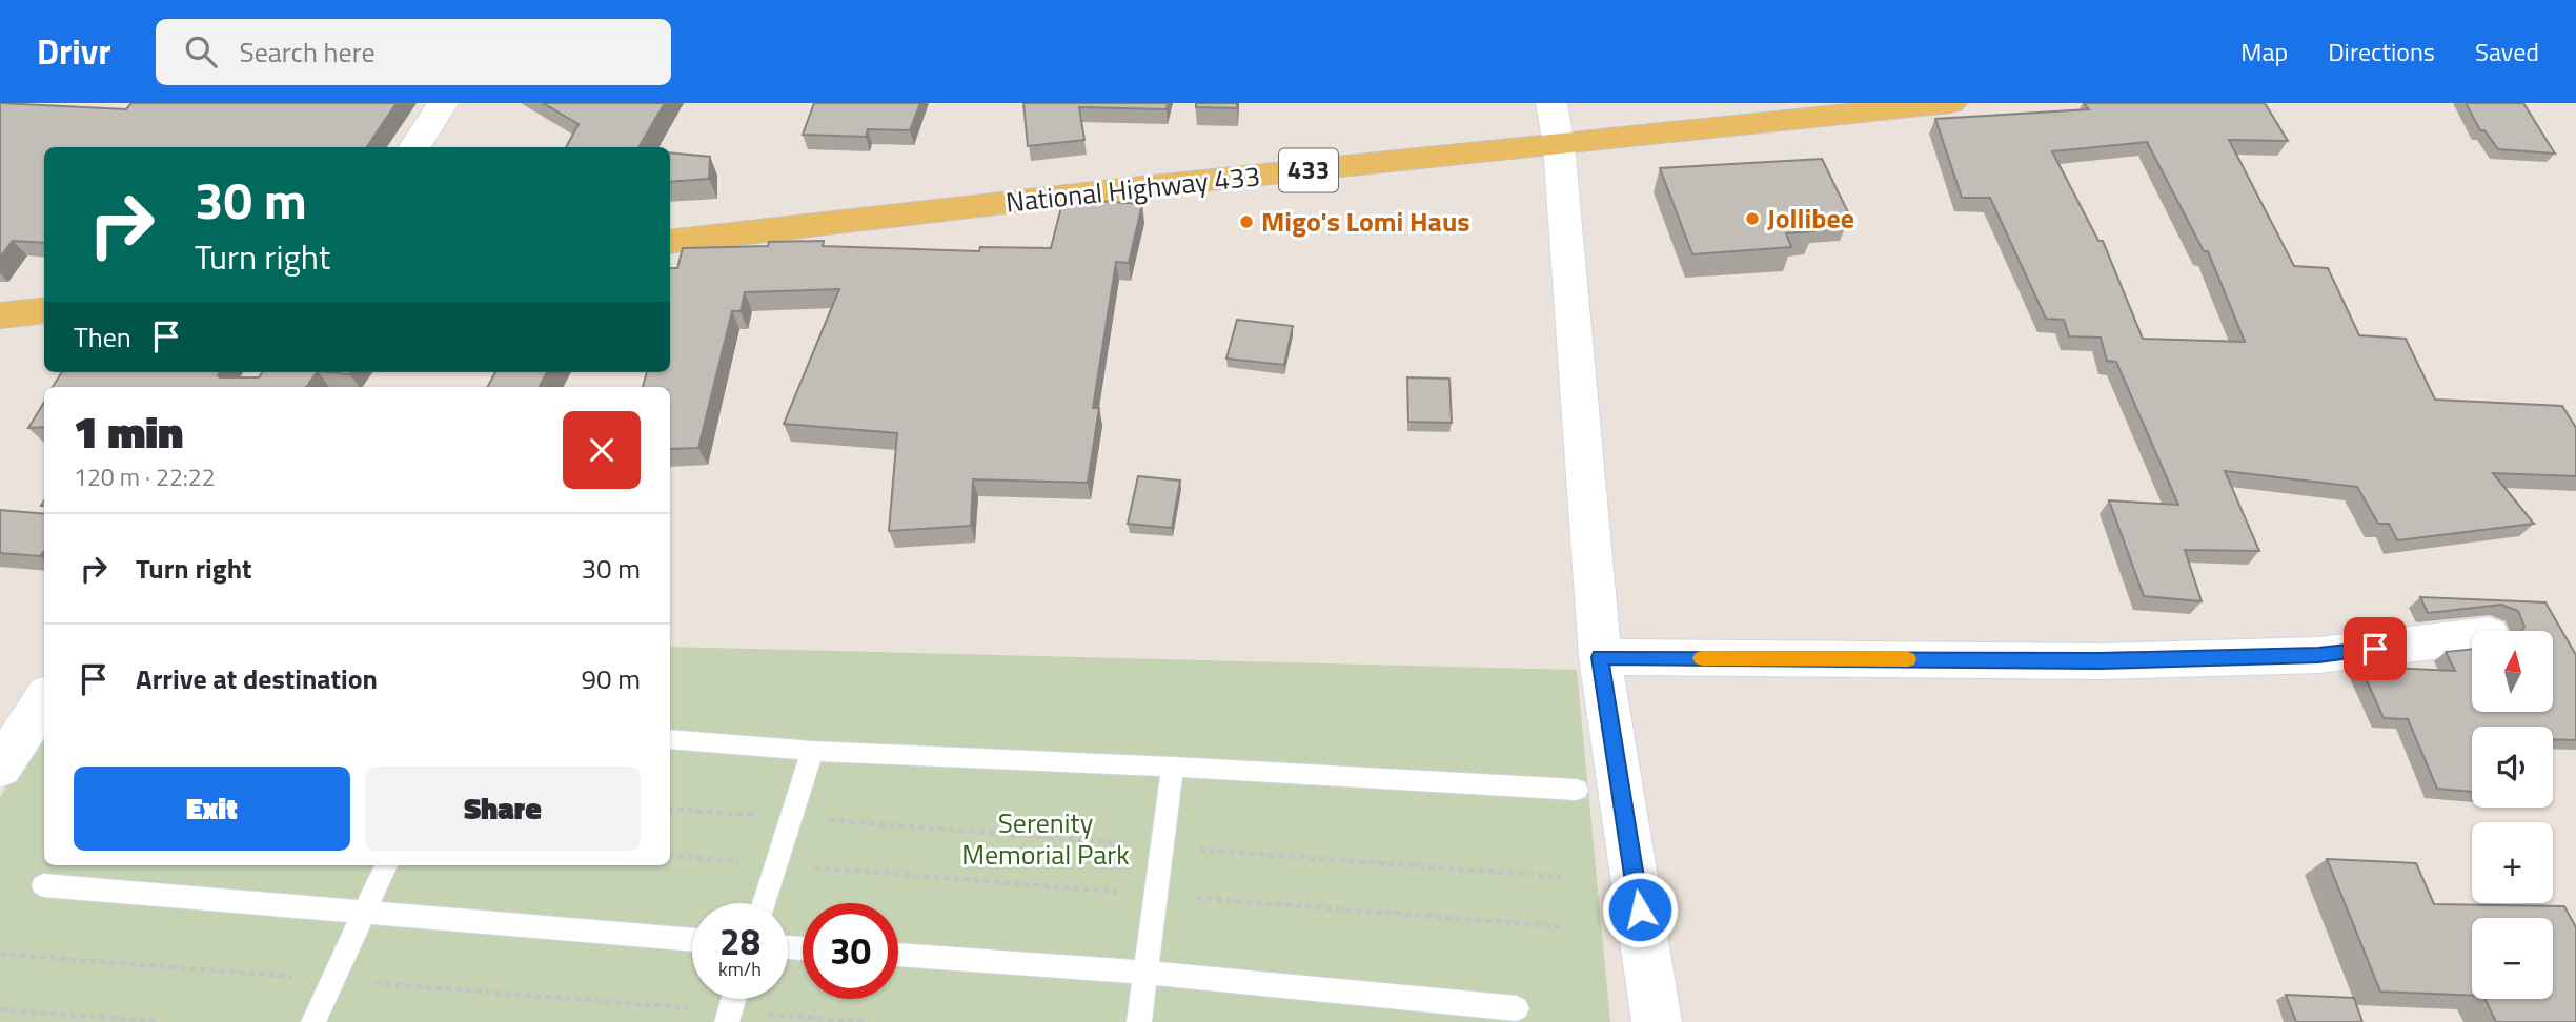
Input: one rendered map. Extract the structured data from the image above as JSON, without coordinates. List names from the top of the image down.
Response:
{
  "streets": {
    "main road": ["433", "National Highway 433"]
  },
  "parks": ["Serenity Memorial Park"],
  "places": ["Jollibee", "Migo's Lomi Haus"],
  "north": "top",
  "page": {
    "header": "Drivr",
    "search": "Search here",
    "nav": ["Map", "Directions", "Saved"],
    "turn": ["30 m", "Turn right"],
    "then": "Then",
    "heading": ["1 min", "120 m · 22:22"],
    "list": [
      {
        "name": "Turn right",
        "value": "30 m"
      },
      {
        "name": "Arrive at destination",
        "value": "90 m"
      }
    ],
    "map_buttons": ["+", "−"],
    "buttons": ["Exit", "Share"],
    "speed": "28 km/h",
    "limit": "30"
  }
}
